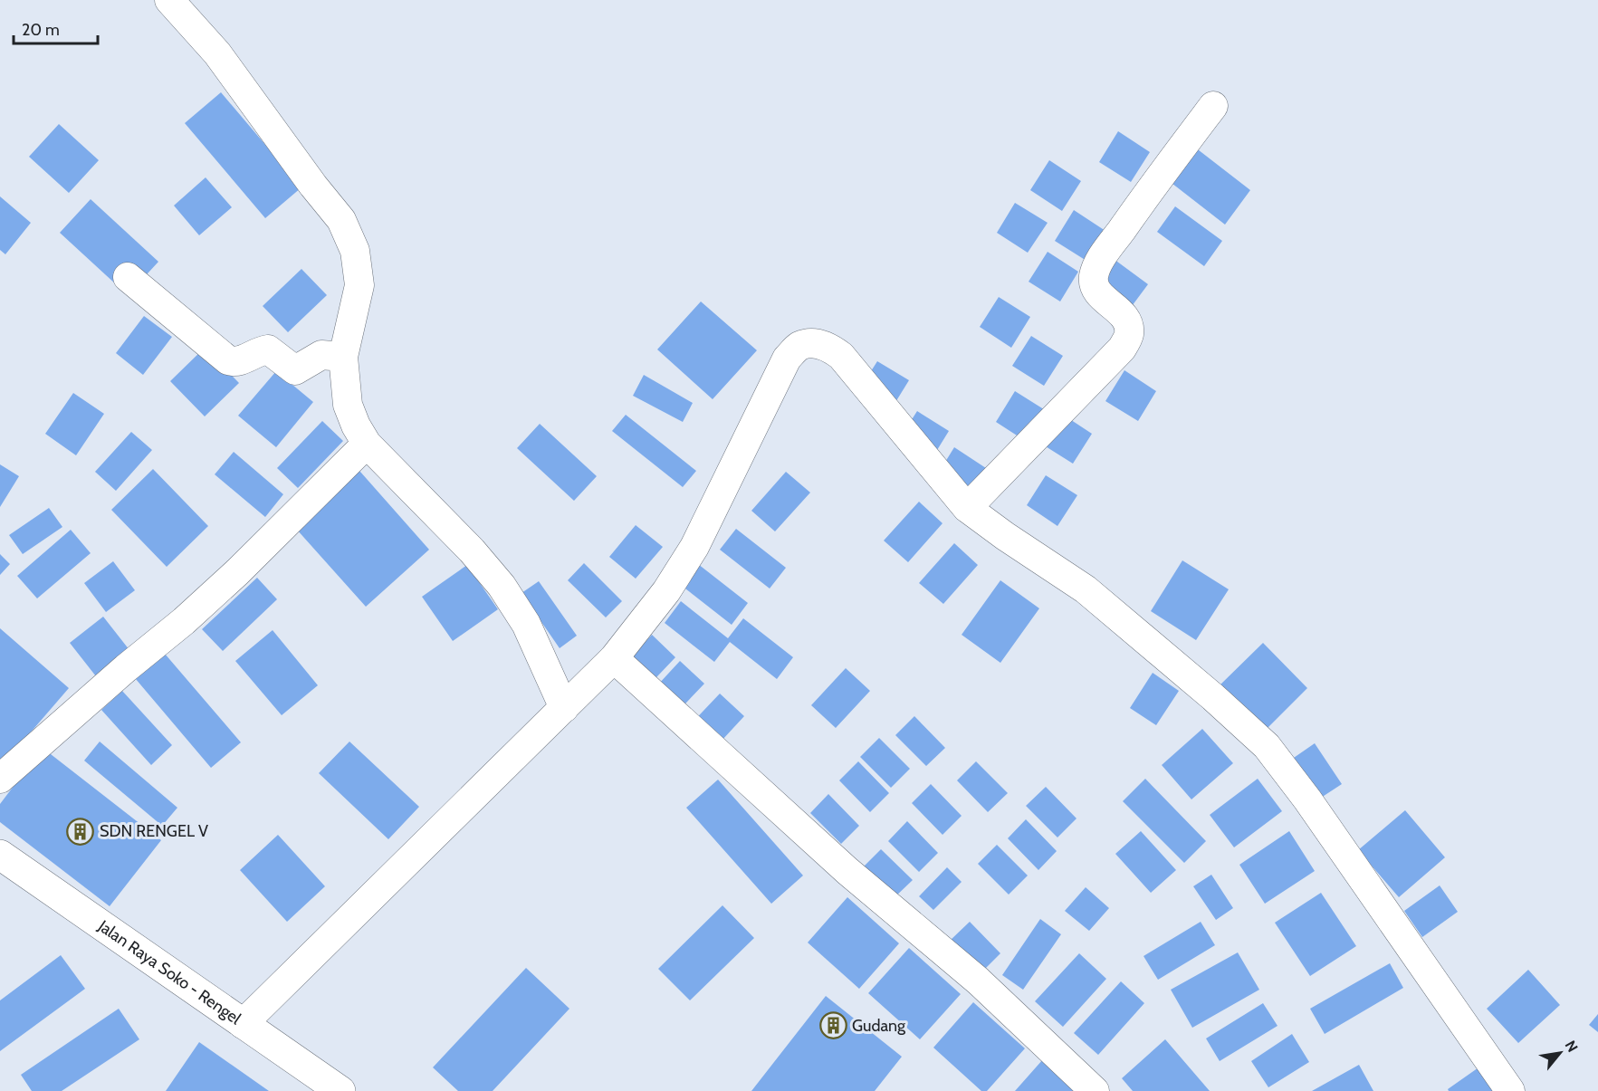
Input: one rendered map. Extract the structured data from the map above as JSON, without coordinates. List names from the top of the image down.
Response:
{
  "streets": {
    "main road": ["Jalan Raya Soko - Rengel"]
  },
  "places": {
    "building": ["SDN RENGEL V", "Gudang"]
  },
  "scale_bar": "20 m",
  "north": "top right"
}
